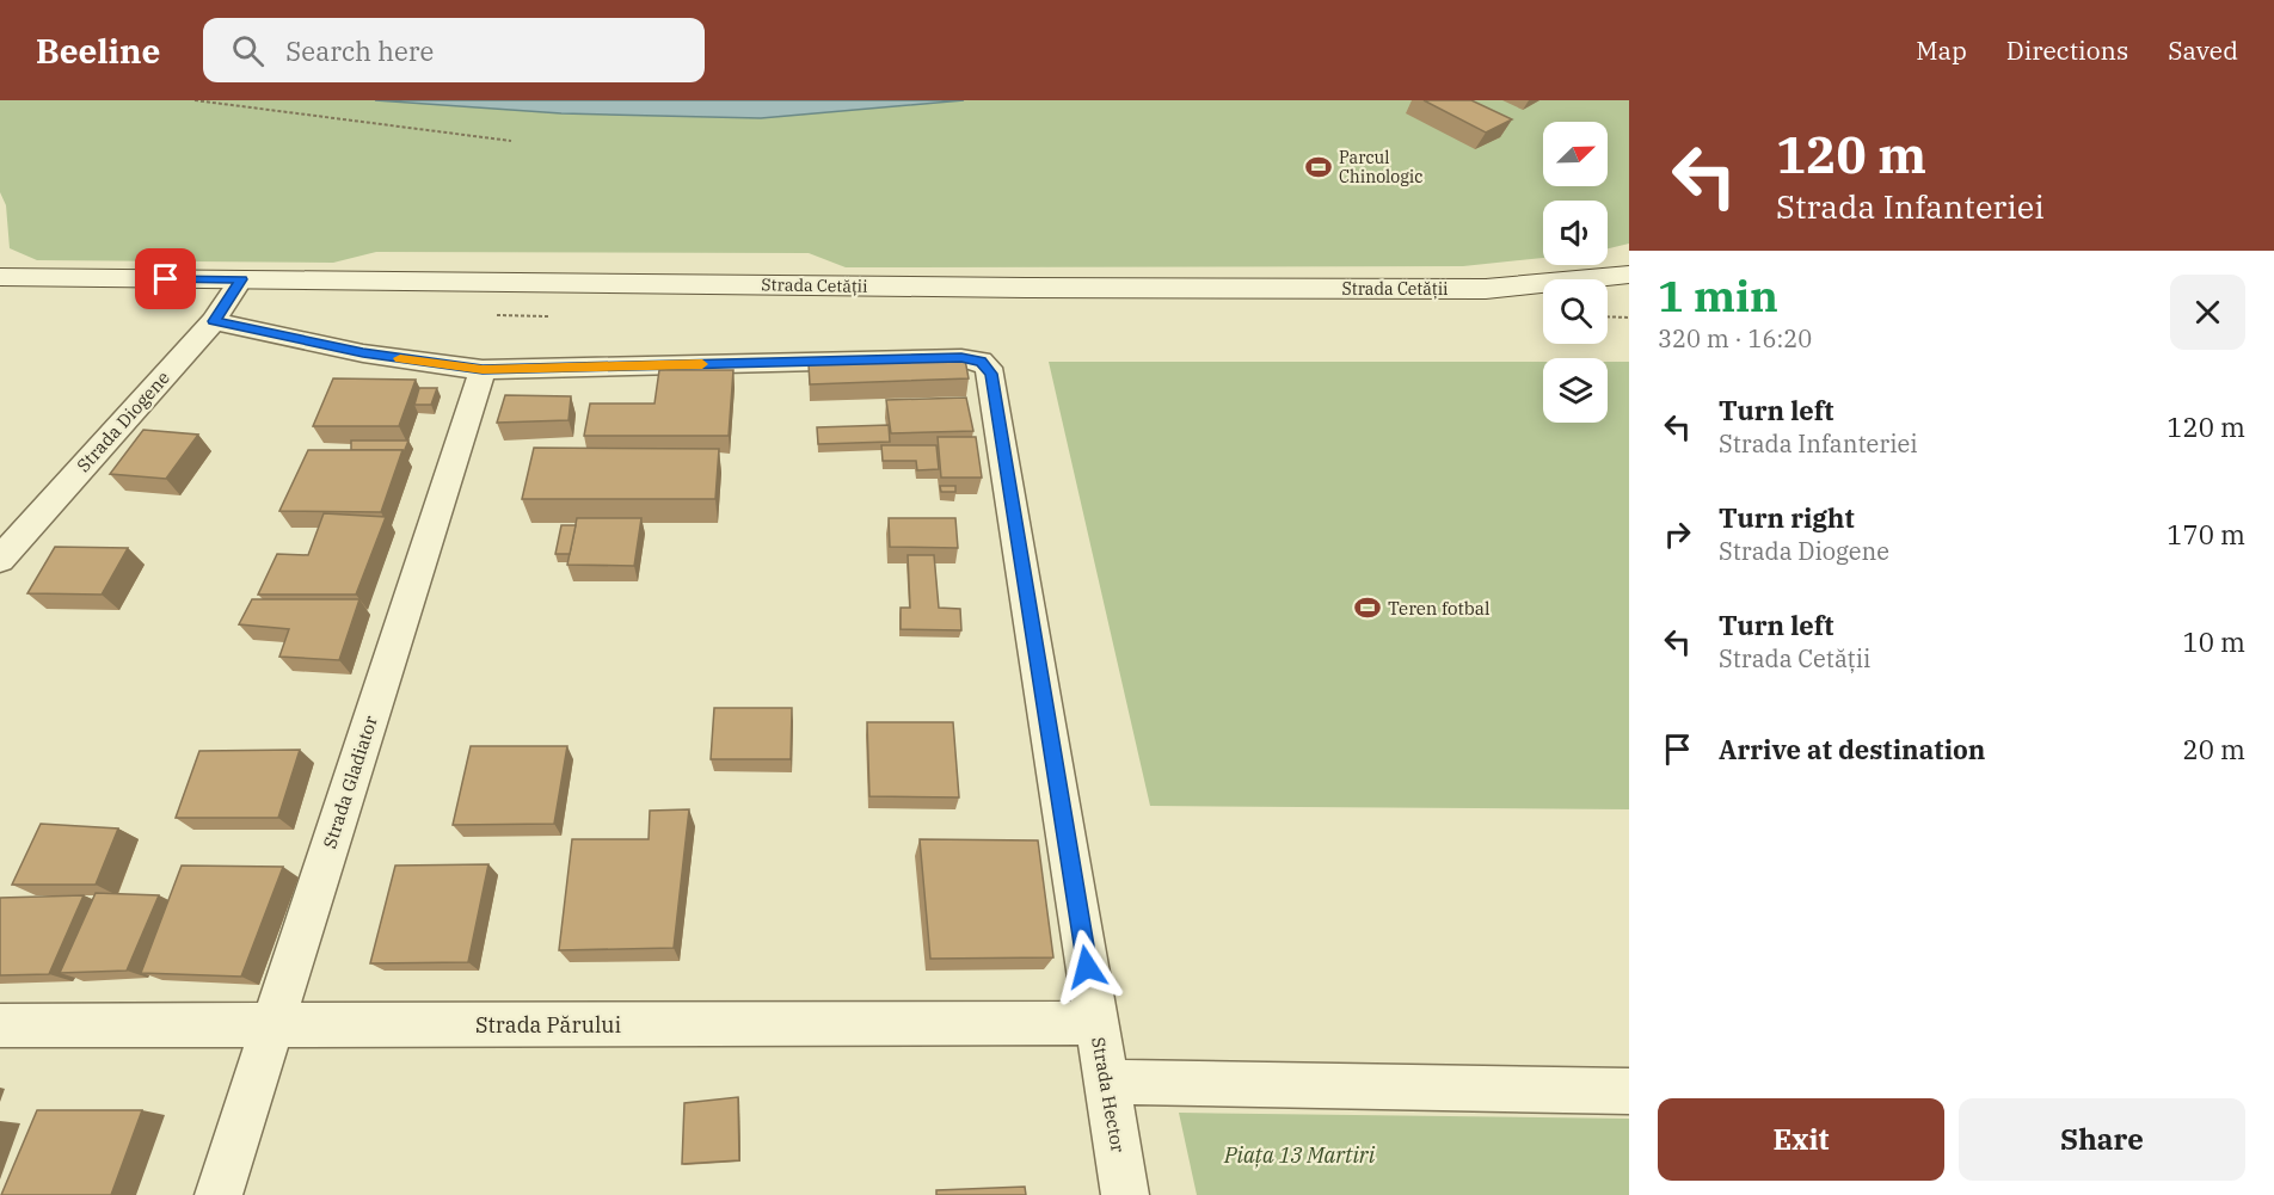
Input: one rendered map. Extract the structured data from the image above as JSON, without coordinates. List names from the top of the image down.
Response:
{
  "streets": {
    "street": [
      "Strada Cetății",
      "Strada Diogene",
      "Strada Gladiator",
      "Strada Părului",
      "Strada Hector"
    ]
  },
  "crossings": [
    ["Strada Cetății", "Strada Diogene"],
    ["Strada Gladiator", "Strada Părului"],
    ["Strada Gladiator", "Strada Hector"],
    ["Strada Părului", "Strada Hector"]
  ],
  "parks": ["Piața 13 Martiri"],
  "places": {
    "sports": ["Parcul Chinologic", "Teren fotbal"]
  },
  "north": "top right",
  "page": {
    "header": "Beeline",
    "search": "Search here",
    "nav": ["Map", "Directions", "Saved"],
    "turn": ["120 m", "Strada Infanteriei"],
    "heading": ["1 min", "320 m · 16:20"],
    "list": [
      {
        "name": "Turn left",
        "note": "Strada Infanteriei",
        "value": "120 m"
      },
      {
        "name": "Turn right",
        "note": "Strada Diogene",
        "value": "170 m"
      },
      {
        "name": "Turn left",
        "note": "Strada Cetății",
        "value": "10 m"
      },
      {
        "name": "Arrive at destination",
        "value": "20 m"
      }
    ],
    "buttons": ["Exit", "Share"]
  }
}
